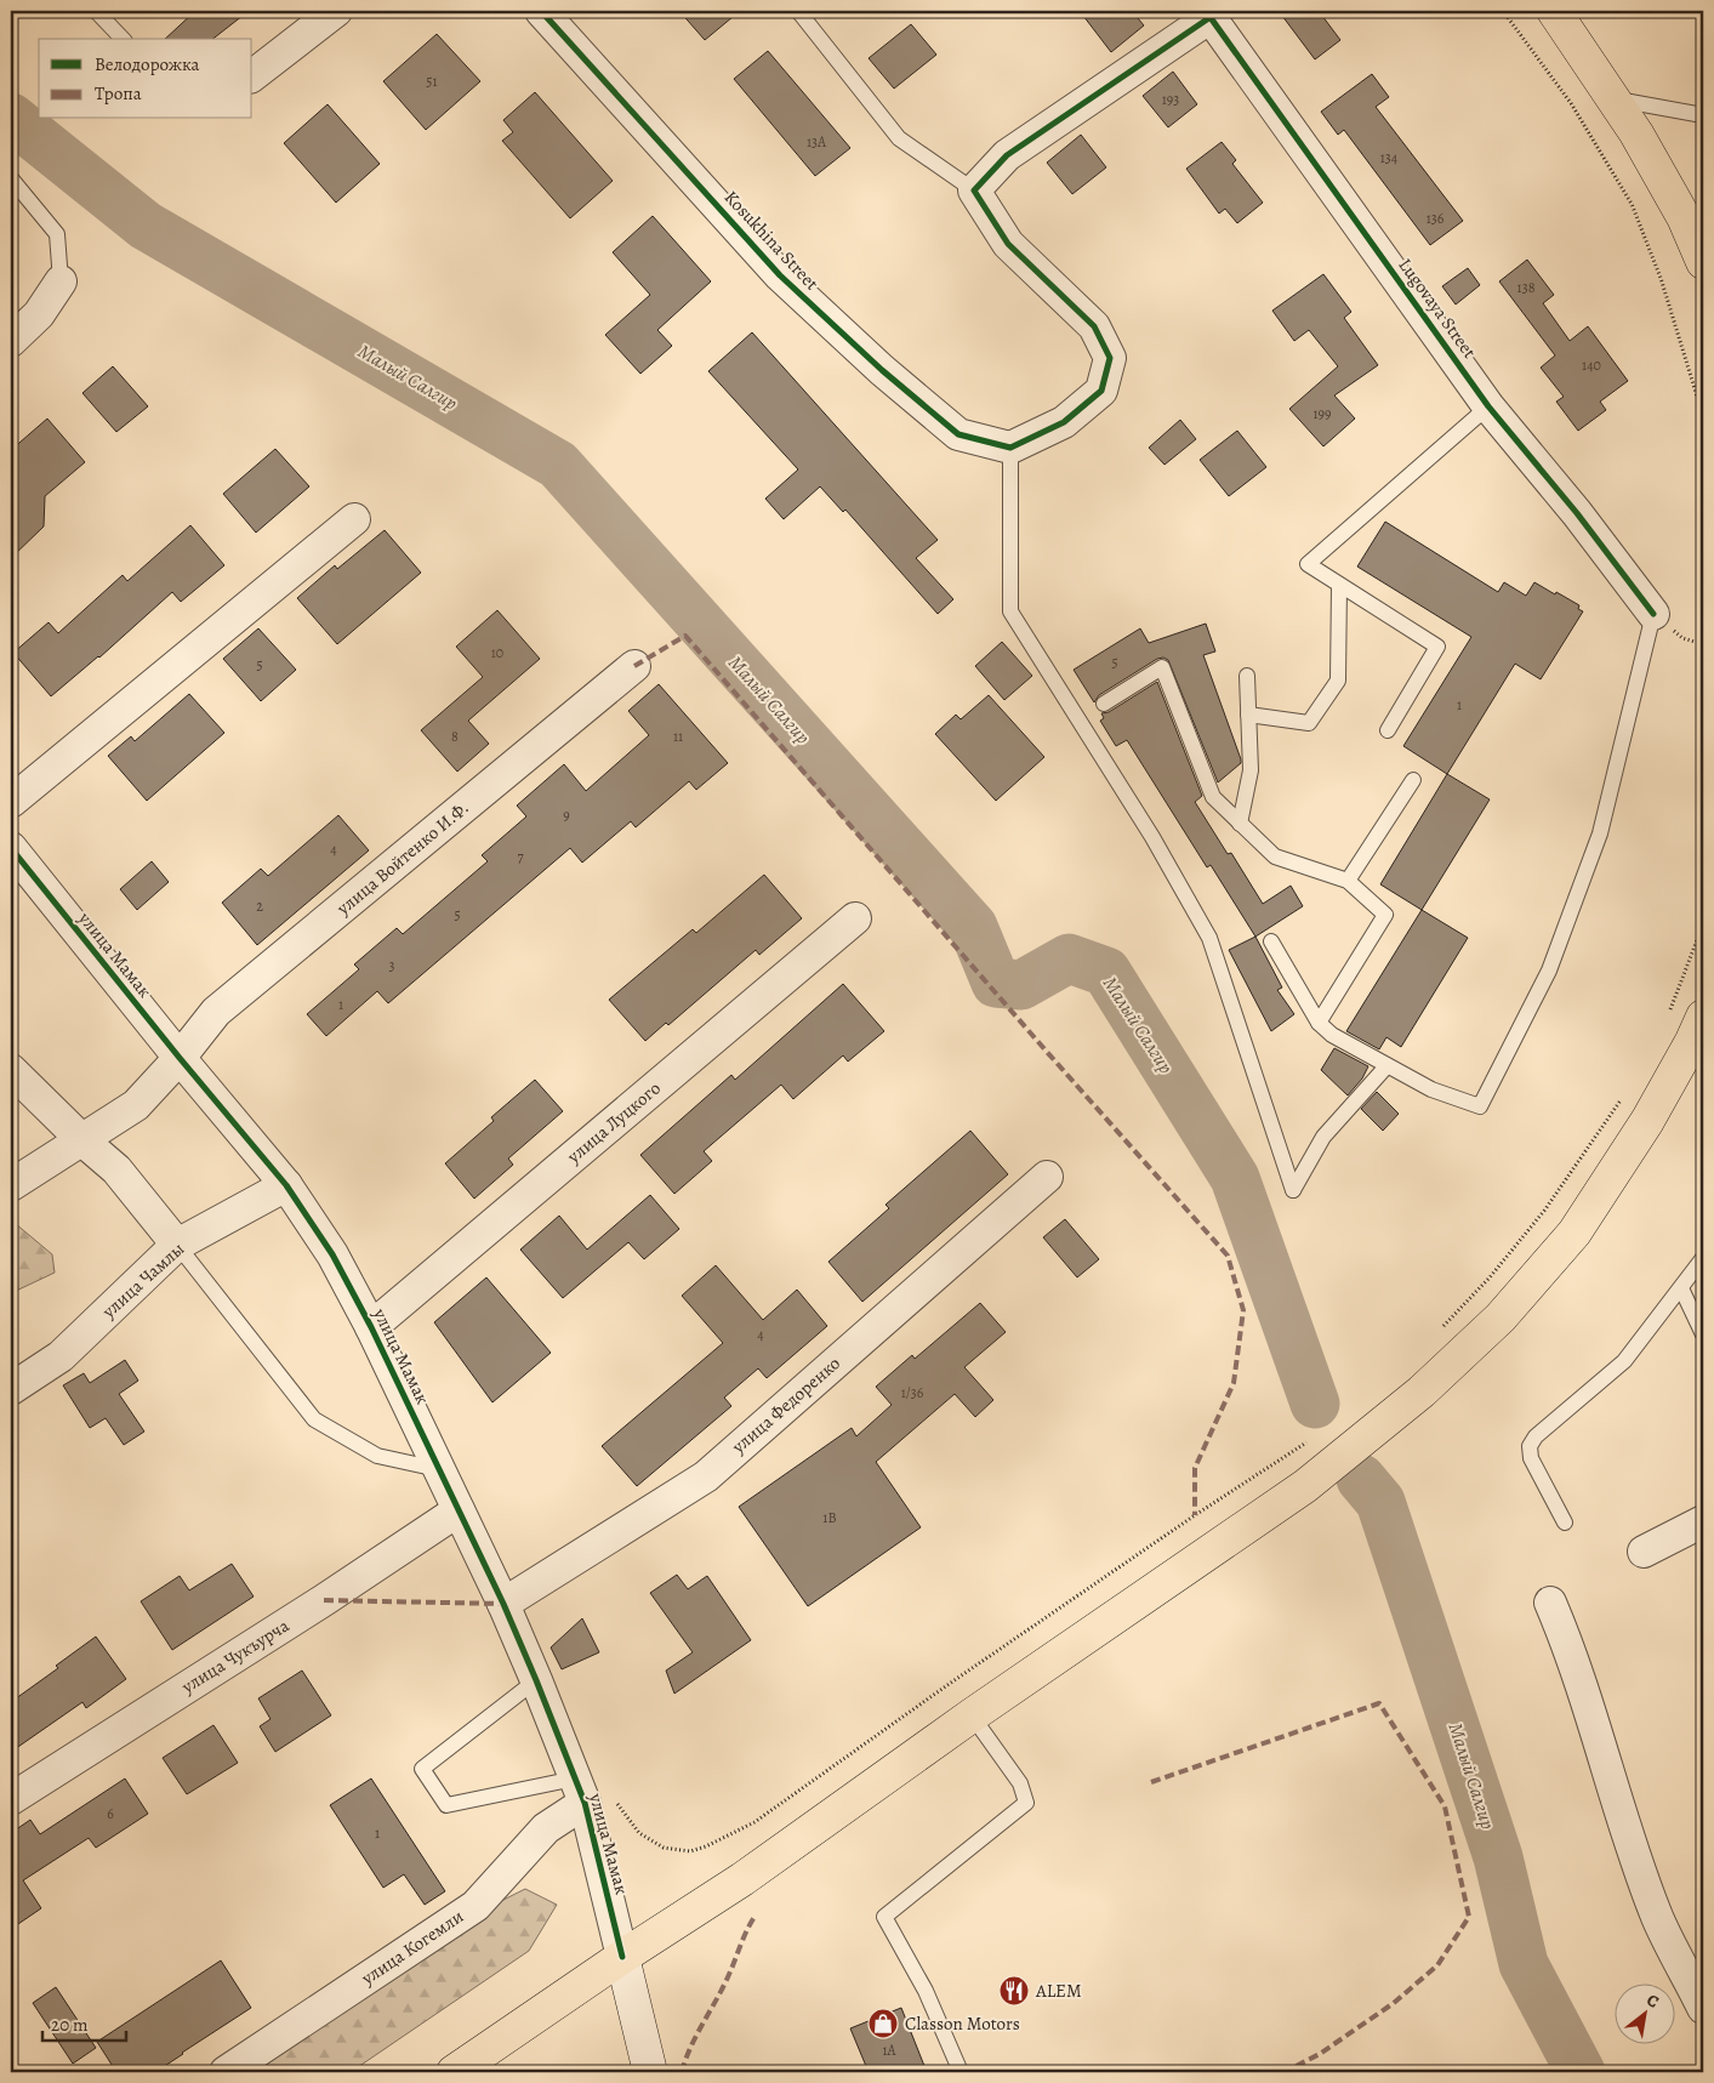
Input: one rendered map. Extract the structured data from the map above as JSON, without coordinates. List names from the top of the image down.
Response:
{
  "streets": {
    "street": [
      "Kosukhina Street",
      "Lugovaya Street",
      "улица Войтенко И.Ф.",
      "улица Мамак",
      "улица Луцкого",
      "улица Чамлы",
      "улица Федоренко",
      "улица Чукъурча",
      "улица Когемли"
    ]
  },
  "crossings": [
    ["улица Войтенко И.Ф.", "улица Мамак"],
    ["улица Мамак", "улица Луцкого"],
    ["улица Мамак", "улица Чамлы"],
    ["улица Мамак", "улица Федоренко"],
    ["улица Мамак", "улица Чукъурча"],
    ["улица Мамак", "улица Когемли"]
  ],
  "water": ["Малый Салгир"],
  "places": {
    "restaurant": ["ALEM"],
    "shop": ["Classon Motors"]
  },
  "house_numbers": [
    "51",
    "193",
    "13А",
    "134",
    "136",
    "138",
    "140",
    "199",
    "10",
    "5",
    "5",
    "1",
    "8",
    "11",
    "9",
    "4",
    "7",
    "2",
    "5",
    "3",
    "1",
    "4",
    "1/36",
    "1В",
    "6",
    "1",
    "1А"
  ],
  "legend": ["Велодорожка", "Тропа"],
  "scale_bar": "20 m",
  "north": "top right"
}
